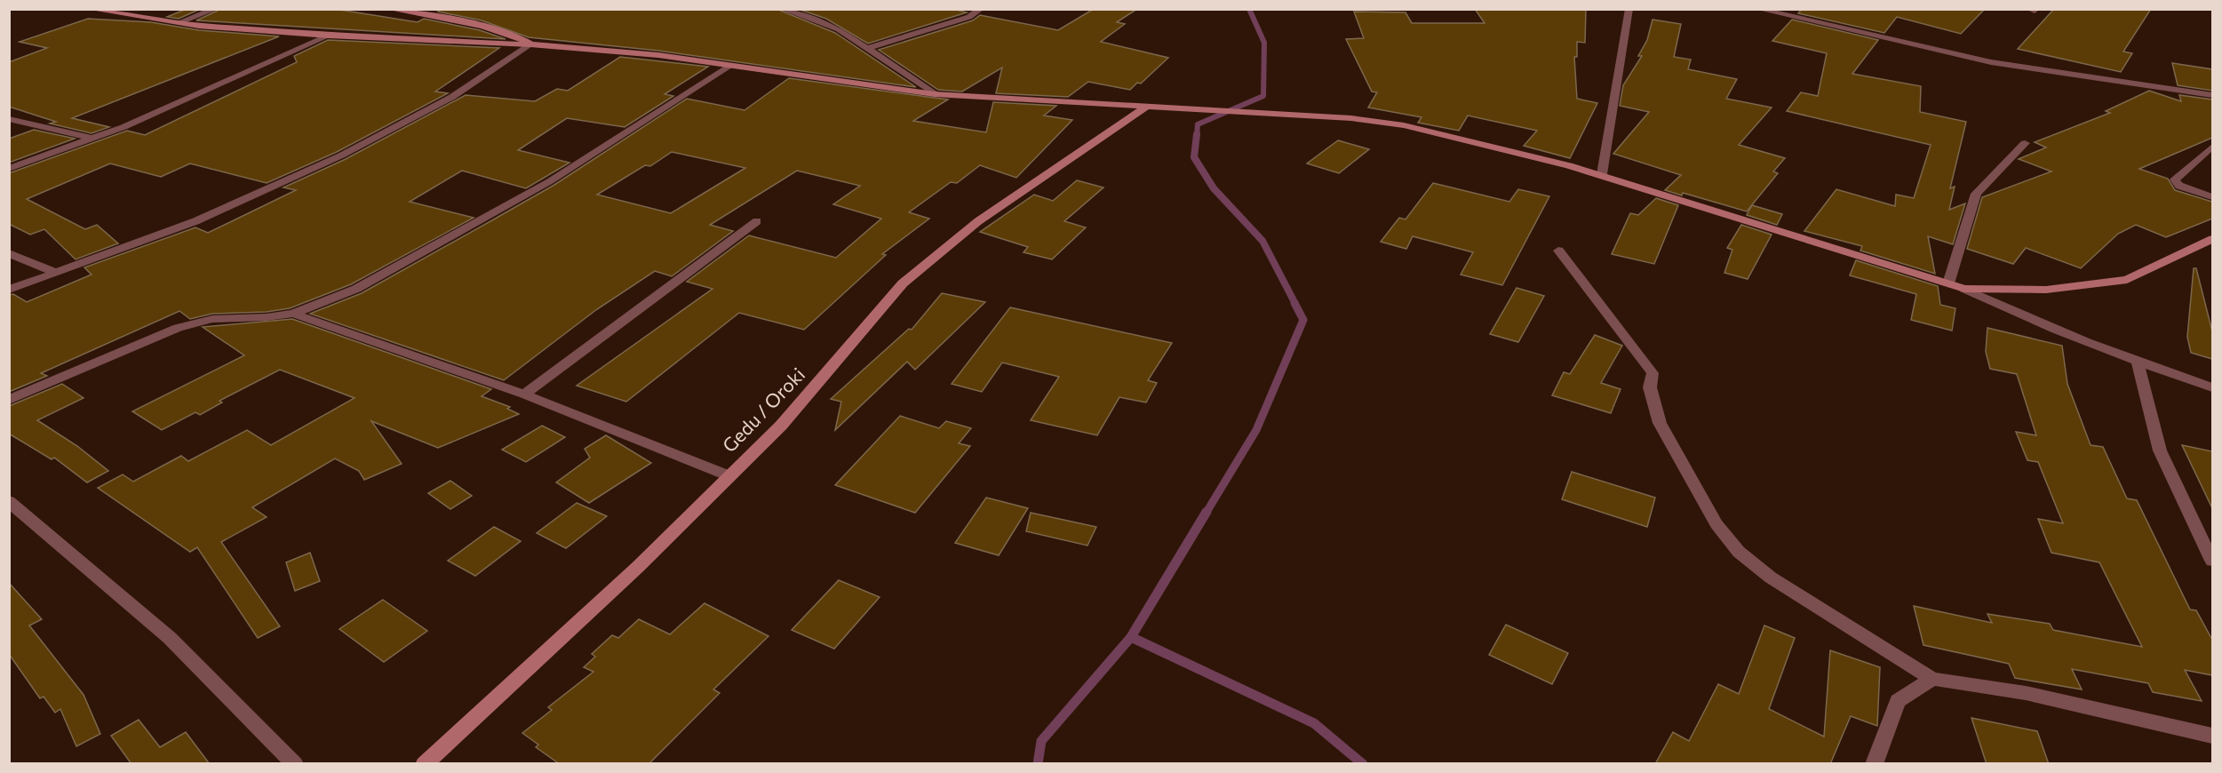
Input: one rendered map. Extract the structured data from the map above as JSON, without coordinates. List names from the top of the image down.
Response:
{
  "streets": {
    "street": ["Gedu / Oroki"]
  }
}
